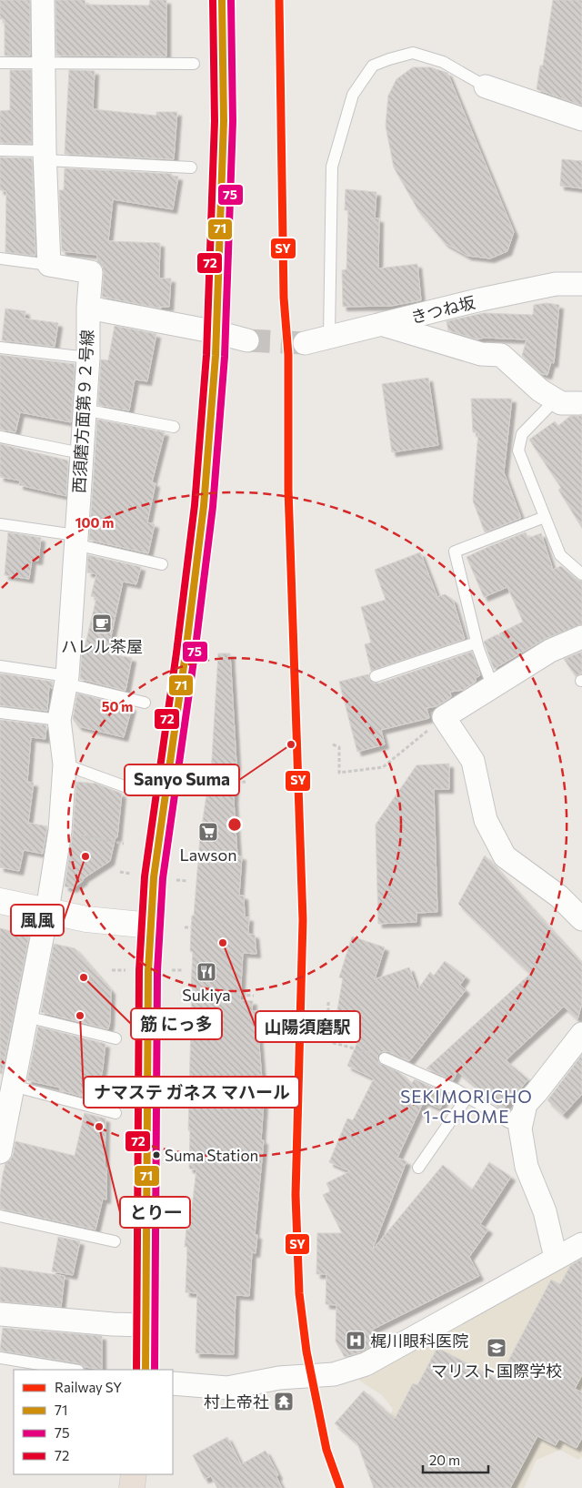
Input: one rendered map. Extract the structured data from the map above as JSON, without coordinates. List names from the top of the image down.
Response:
{
  "streets": {
    "street": ["きつね坂", "西須磨方面第９２号線"]
  },
  "districts": ["SEKIMORICHO 1-CHOME"],
  "places": {
    "cafe": ["ハレル茶屋"],
    "other": [
      "Sanyo Suma",
      "風風",
      "山陽須磨駅",
      "筋 にっ多",
      "ナマステ ガネス マハール",
      "とり一",
      "Suma Station"
    ],
    "supermarket": ["Lawson"],
    "restaurant": ["Sukiya"],
    "hospital": ["梶川眼科医院"],
    "school or university": ["マリスト国際学校"],
    "temple": ["村上帝社"]
  },
  "lines": [
    "rail line SY",
    "transit line 71",
    "transit line 75",
    "transit line 72"
  ],
  "legend": [
    "Railway SY",
    "71",
    "75",
    "72"
  ],
  "scale_bar": "20 m",
  "rings": ["100 m", "50 m"]
}
